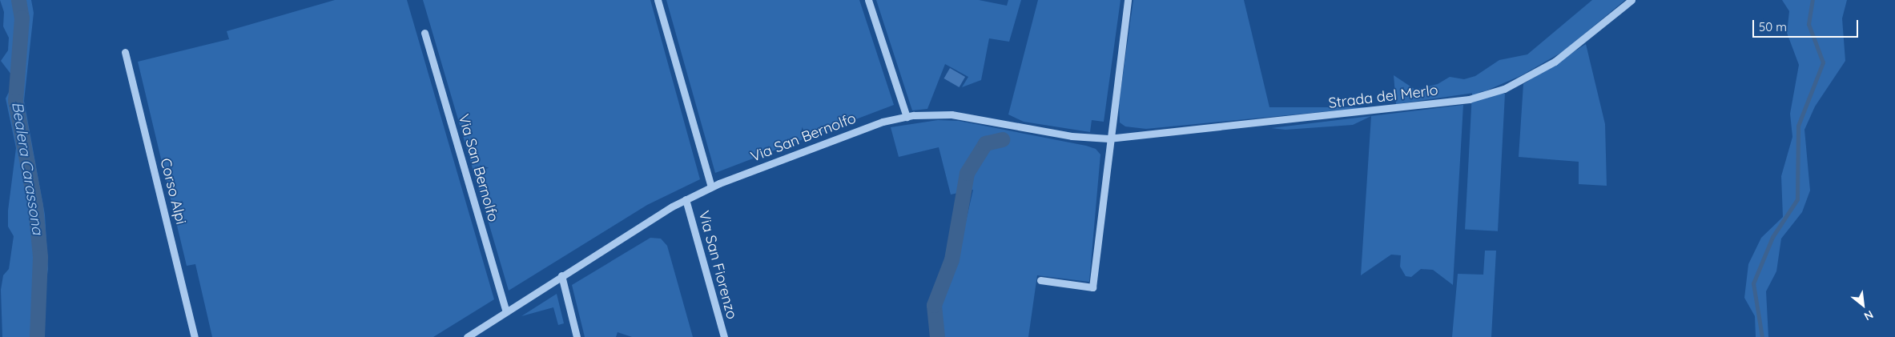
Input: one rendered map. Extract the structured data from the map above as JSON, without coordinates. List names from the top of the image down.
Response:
{
  "streets": {
    "street": [
      "Strada del Merlo",
      "Via San Bernolfo",
      "Corso Alpi",
      "Via San Fiorenzo"
    ]
  },
  "crossings": [
    ["Strada del Merlo", "Via San Bernolfo"],
    ["Via San Bernolfo", "Via San Fiorenzo"]
  ],
  "water": ["Bealera Carassona"],
  "scale_bar": "50 m",
  "north": "bottom right"
}
